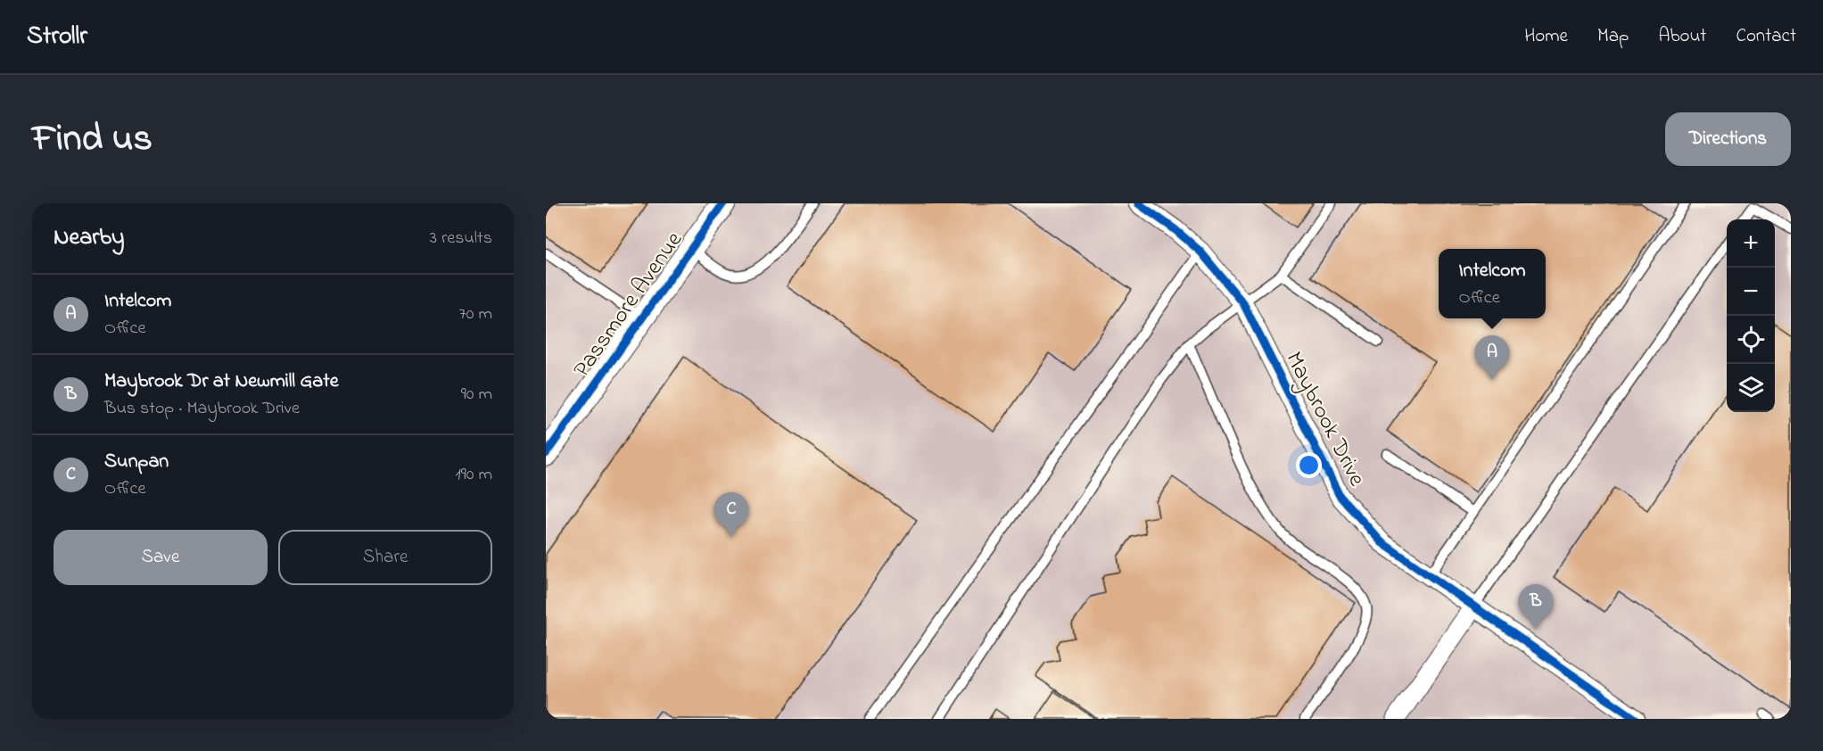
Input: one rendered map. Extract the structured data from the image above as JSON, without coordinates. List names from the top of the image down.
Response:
{
  "streets": {
    "street": ["Passmore Avenue", "Maybrook Drive"]
  },
  "page": {
    "header": "Strollr",
    "nav": [
      "Home",
      "Map",
      "About",
      "Contact"
    ],
    "title": "Find us",
    "buttons": [
      "Directions",
      ["Save", "Share"]
    ],
    "heading": ["Nearby", "3 results"],
    "map_buttons": ["+", "−"],
    "popup": ["Intelcom", "Office"],
    "list": [
      {
        "mark": "A",
        "name": "Intelcom",
        "note": "Office",
        "value": "70 m"
      },
      {
        "mark": "B",
        "name": "Maybrook Dr at Newmill Gate",
        "note": "Bus stop · Maybrook Drive",
        "value": "90 m"
      },
      {
        "mark": "C",
        "name": "Sunpan",
        "note": "Office",
        "value": "190 m"
      }
    ],
    "pins": ["A", "C", "B"]
  }
}
